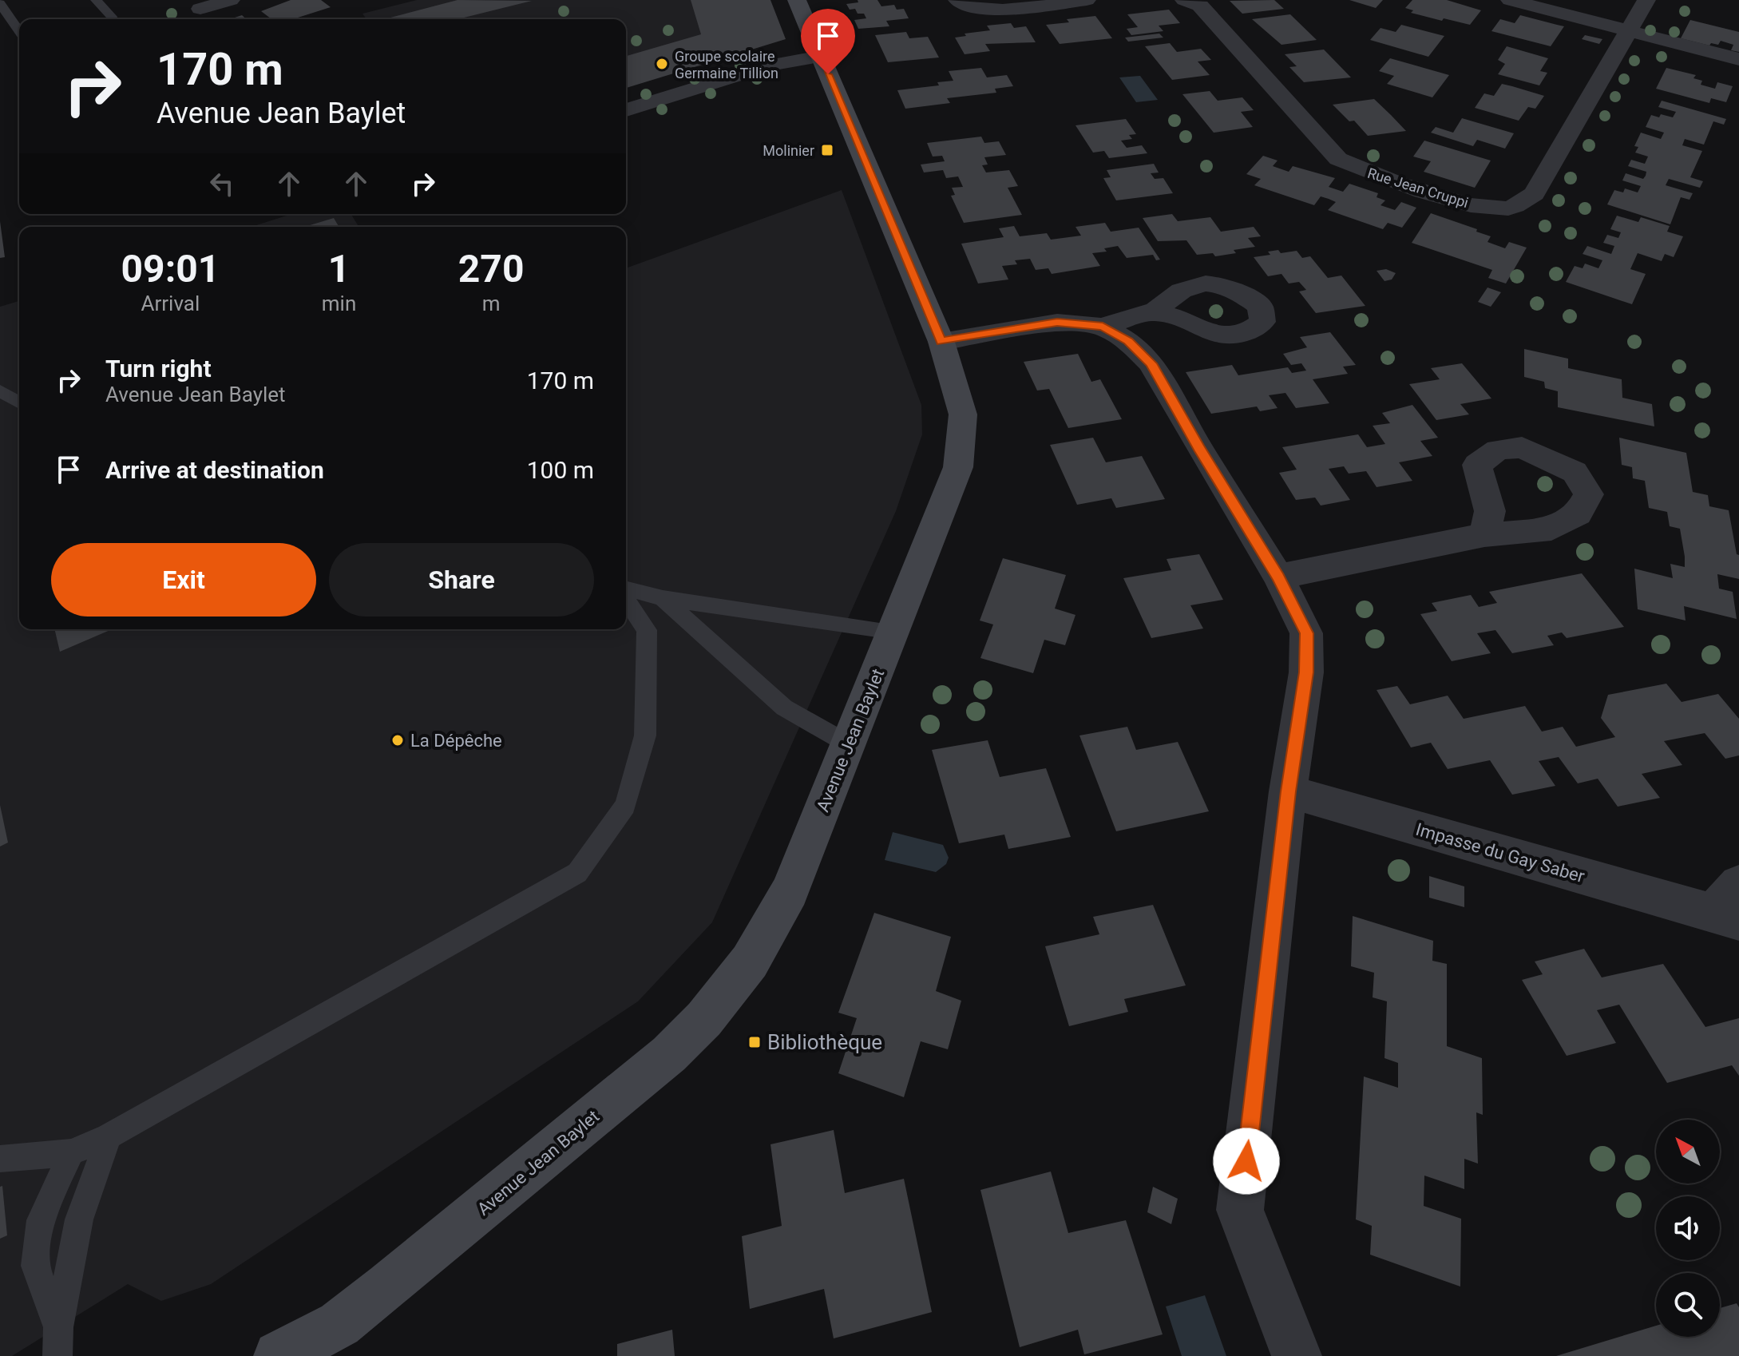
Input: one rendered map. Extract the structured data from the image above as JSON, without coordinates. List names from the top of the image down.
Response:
{
  "streets": {
    "street": ["Rue Jean Cruppi", "Avenue Jean Baylet", "Impasse du Gay Saber"]
  },
  "places": {
    "other": ["Groupe scolaire Germaine Tillion", "La Dépêche"],
    "transit": ["Molinier", "Bibliothèque"]
  },
  "north": "top left",
  "page": {
    "turn": ["170 m", "Avenue Jean Baylet"],
    "eta": [
      "09:01",
      "Arrival",
      "1",
      "min",
      "270",
      "m"
    ],
    "list": [
      {
        "name": "Turn right",
        "note": "Avenue Jean Baylet",
        "value": "170 m"
      },
      {
        "name": "Arrive at destination",
        "value": "100 m"
      }
    ],
    "buttons": ["Exit", "Share"]
  }
}
